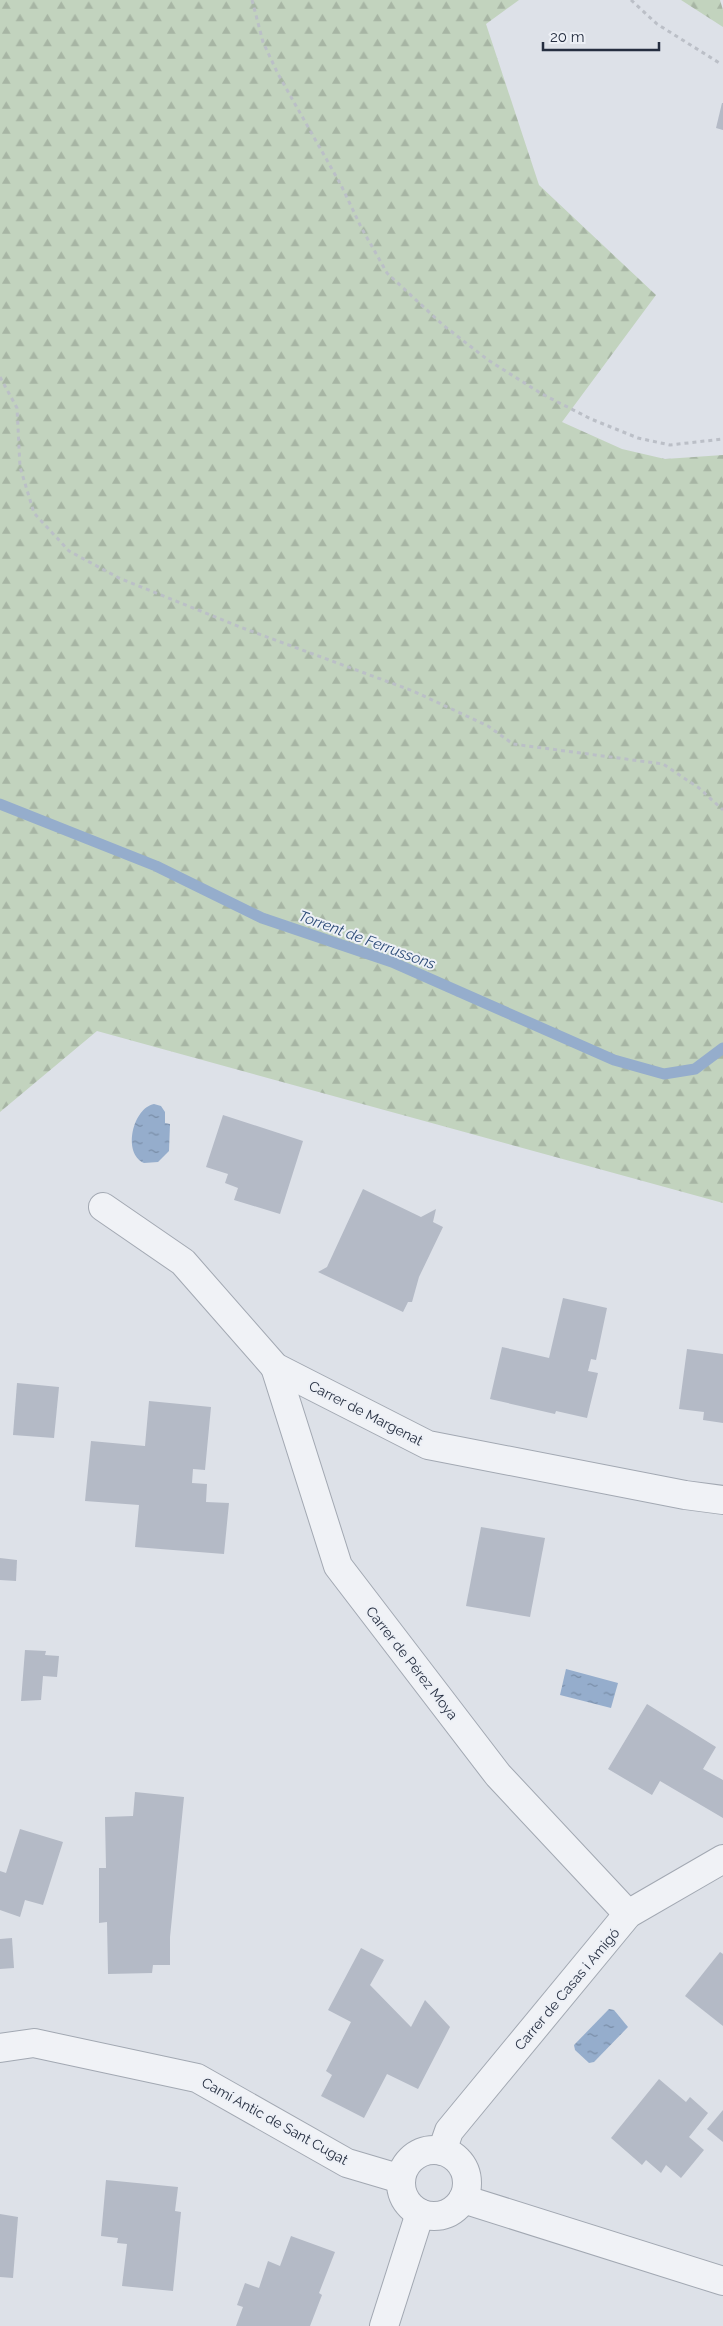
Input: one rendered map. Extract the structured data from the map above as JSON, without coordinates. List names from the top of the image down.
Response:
{
  "streets": {
    "street": [
      "Carrer de Margenat",
      "Carrer de Pérez Moya",
      "Carrer de Casas i Amigó",
      "Camí Antic de Sant Cugat"
    ]
  },
  "crossings": [
    ["Carrer de Margenat", "Carrer de Pérez Moya"],
    ["Carrer de Pérez Moya", "Carrer de Casas i Amigó"],
    ["Carrer de Casas i Amigó", "Camí Antic de Sant Cugat"]
  ],
  "water": ["Torrent de Ferrussons"],
  "scale_bar": "20 m"
}
